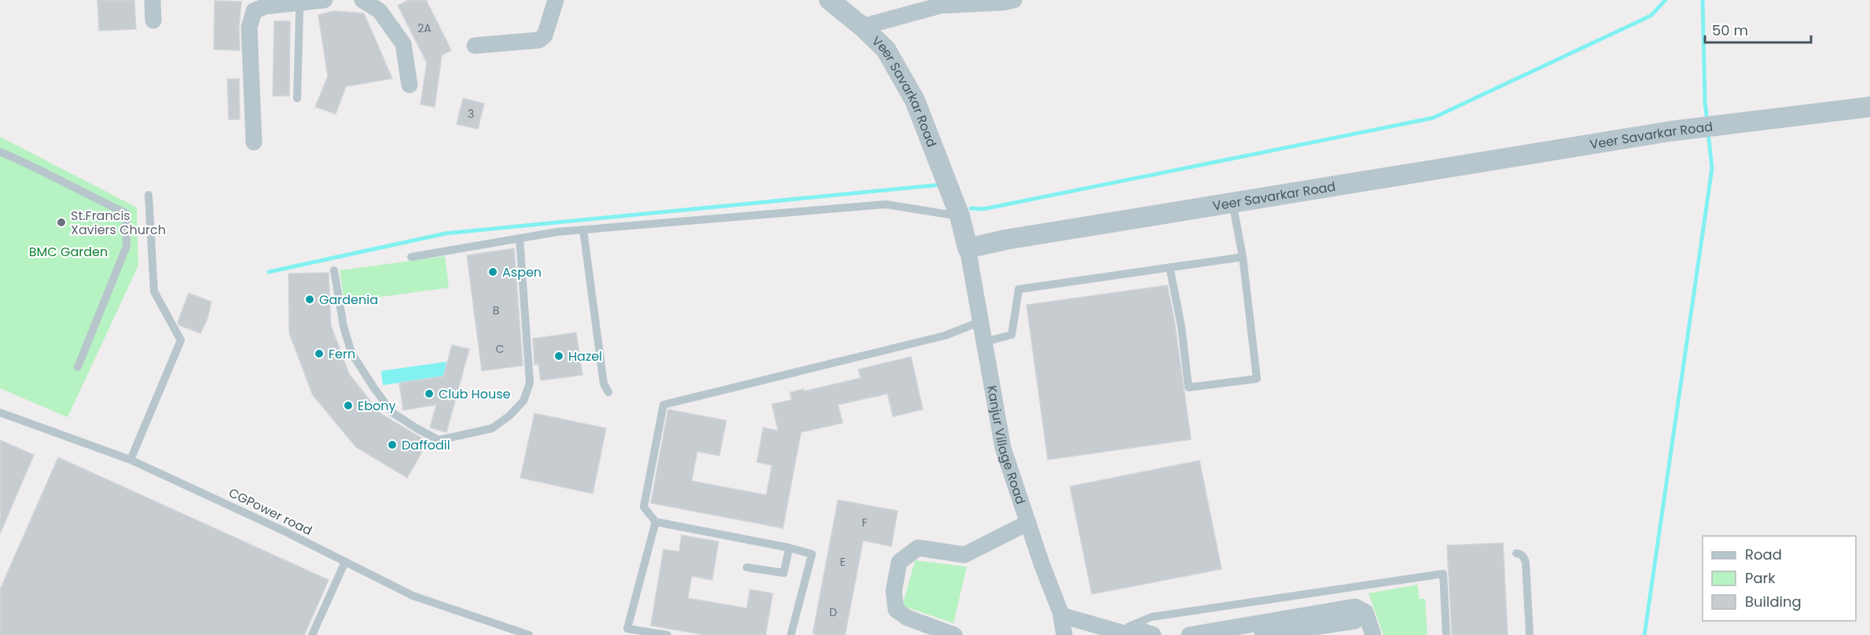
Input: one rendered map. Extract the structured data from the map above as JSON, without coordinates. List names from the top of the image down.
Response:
{
  "streets": {
    "street": ["Veer Savarkar Road", "Kanjur Village Road"],
    "lane": ["CGPower road"]
  },
  "crossings": [
    ["Veer Savarkar Road", "Kanjur Village Road"]
  ],
  "parks": ["BMC Garden"],
  "places": [
    "St.Francis Xaviers Church",
    "Aspen",
    "Gardenia",
    "Fern",
    "Hazel",
    "Club House",
    "Ebony",
    "Daffodil"
  ],
  "house_numbers": [
    "2A",
    "3",
    "B",
    "C",
    "F",
    "E",
    "D"
  ],
  "legend": ["Road", "Park", "Building"],
  "scale_bar": "50 m"
}
